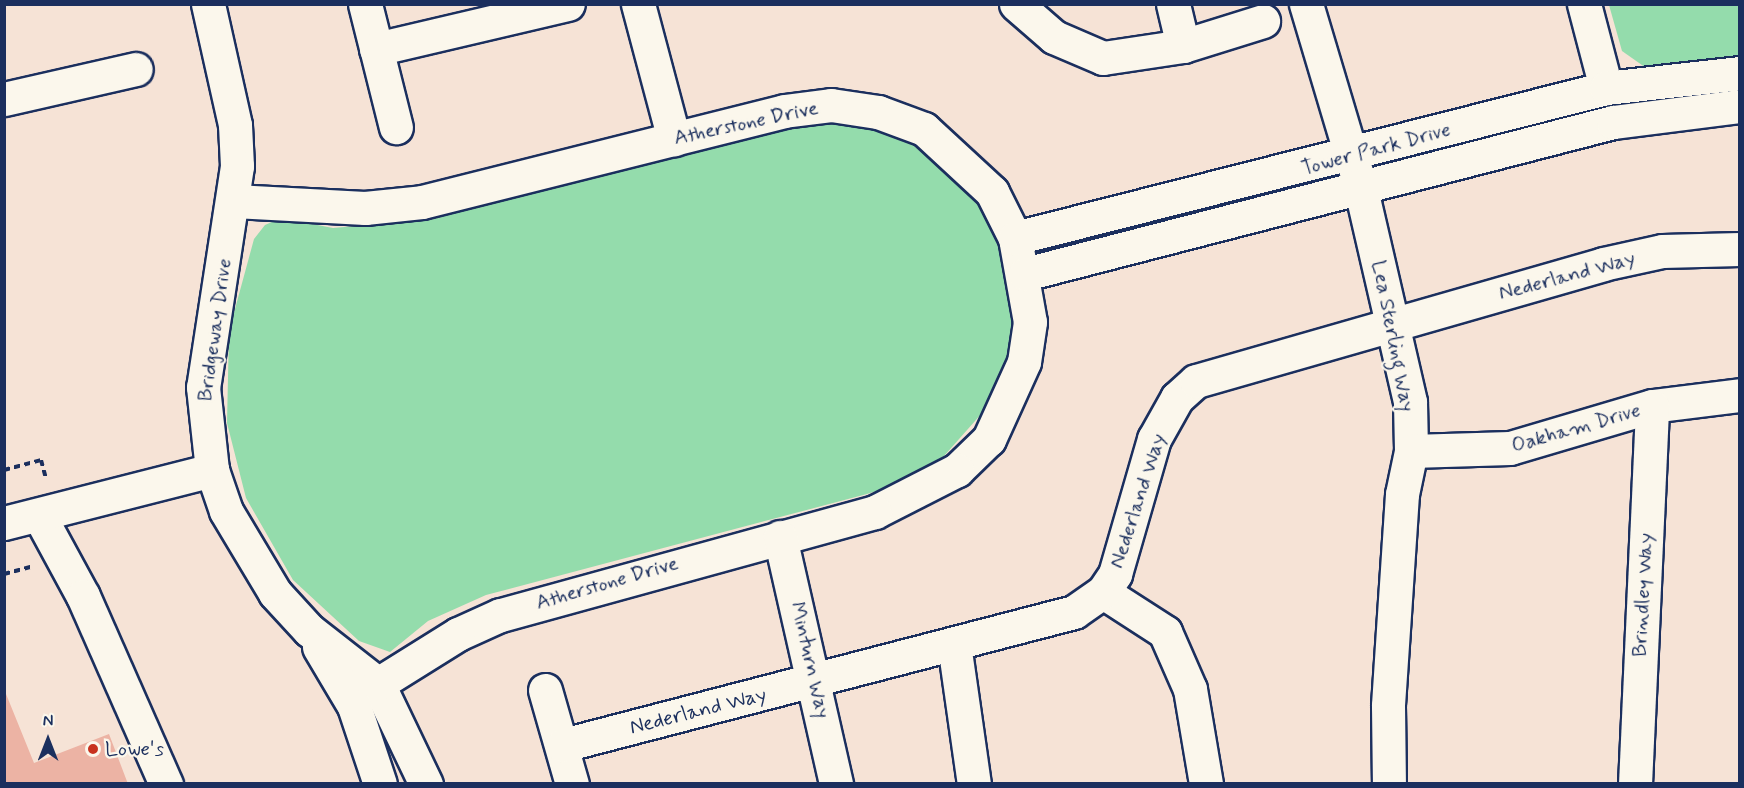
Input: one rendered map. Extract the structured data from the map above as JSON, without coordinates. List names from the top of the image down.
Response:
{
  "streets": {
    "street": [
      "Atherstone Drive",
      "Tower Park Drive",
      "Nederland Way",
      "Bridgeway Drive",
      "Lea Sterling Way",
      "Oakham Drive",
      "Brindley Way",
      "Minturn Way"
    ]
  },
  "crossings": [
    ["Atherstone Drive", "Tower Park Drive"],
    ["Atherstone Drive", "Bridgeway Drive"],
    ["Atherstone Drive", "Minturn Way"],
    ["Tower Park Drive", "Lea Sterling Way"],
    ["Nederland Way", "Lea Sterling Way"],
    ["Nederland Way", "Minturn Way"],
    ["Lea Sterling Way", "Oakham Drive"],
    ["Oakham Drive", "Brindley Way"]
  ],
  "places": ["Lowe's"],
  "north": "top"
}
